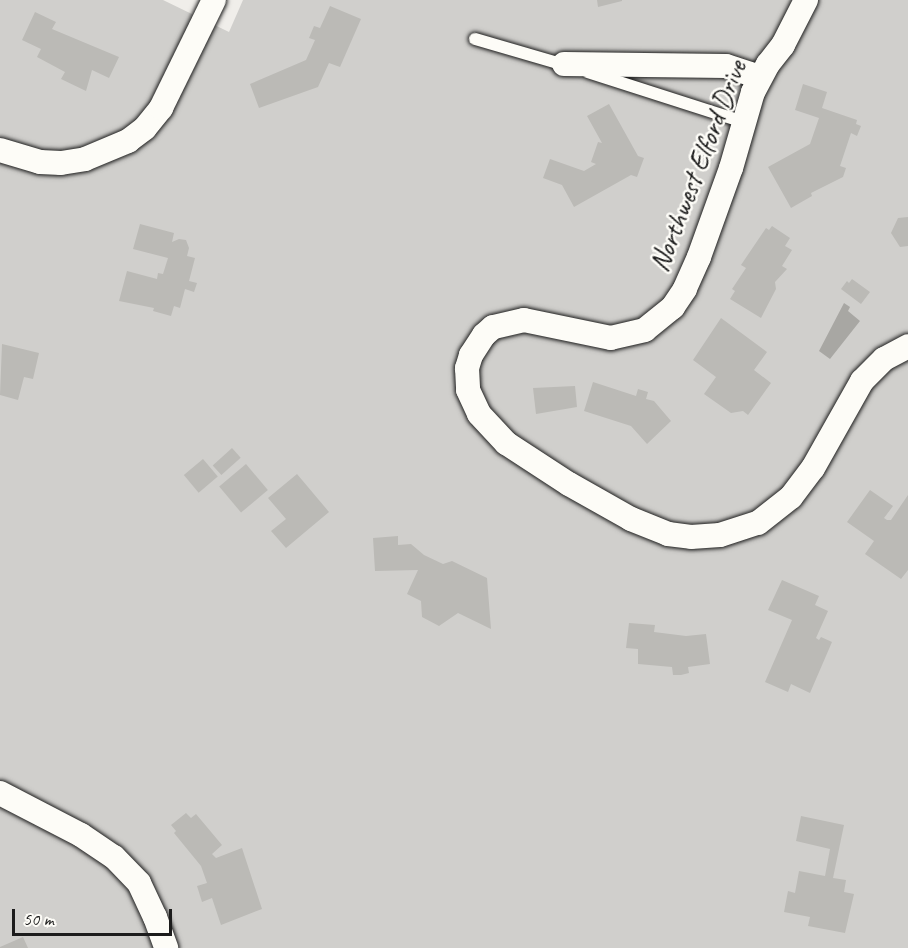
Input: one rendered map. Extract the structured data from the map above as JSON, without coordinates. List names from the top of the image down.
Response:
{
  "streets": {
    "street": ["Northwest Elford Drive"]
  },
  "scale_bar": "50 m"
}
